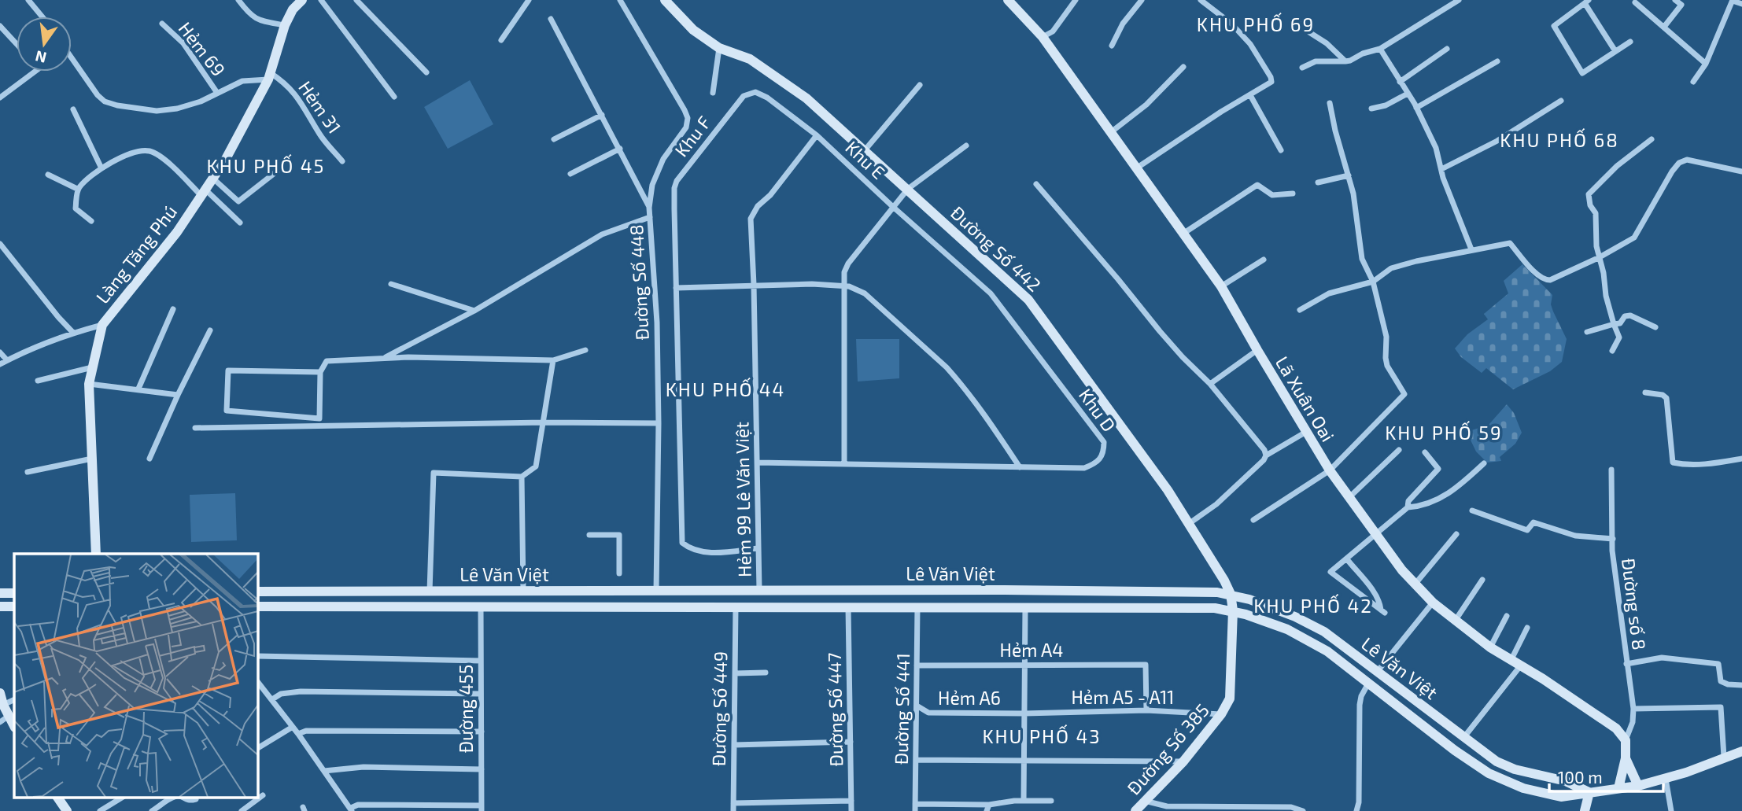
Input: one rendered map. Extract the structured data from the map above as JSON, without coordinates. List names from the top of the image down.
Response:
{
  "streets": {
    "main road": [
      "Đường Số 442",
      "Làng Tăng Phú",
      "Lã Xuân Oai",
      "Lê Văn Việt",
      "Đường Số 385"
    ],
    "street": [
      "Hẻm 69",
      "Hẻm 31",
      "Khu F",
      "Khu E",
      "Đường Số 448",
      "Khu D",
      "Hẻm 99 Lê Văn Việt",
      "Đường số 8",
      "Hẻm A4",
      "Hẻm A5 - A11",
      "Hẻm A6",
      "Đường 455",
      "Đường Số 449",
      "Đường Số 441",
      "Đường Số 447"
    ]
  },
  "crossings": [
    ["Hẻm 31", "Làng Tăng Phú"],
    ["Khu F", "Khu E"],
    ["Khu F", "Hẻm 99 Lê Văn Việt"],
    ["Khu E", "Khu D"],
    ["Khu E", "Hẻm 99 Lê Văn Việt"],
    ["Đường Số 442", "Lê Văn Việt"],
    ["Đường Số 442", "Đường Số 385"],
    ["Đường Số 448", "Lê Văn Việt"],
    ["Lã Xuân Oai", "Đường số 8"],
    ["Hẻm 99 Lê Văn Việt", "Lê Văn Việt"],
    ["Lê Văn Việt", "Đường 455"],
    ["Lê Văn Việt", "Đường Số 449"],
    ["Lê Văn Việt", "Đường Số 441"],
    ["Lê Văn Việt", "Đường Số 447"],
    ["Lê Văn Việt", "Đường Số 385"],
    ["Hẻm A4", "Hẻm A5 - A11"],
    ["Hẻm A4", "Đường Số 441"],
    ["Hẻm A5 - A11", "Hẻm A6"],
    ["Hẻm A5 - A11", "Đường Số 385"],
    ["Hẻm A6", "Đường Số 441"]
  ],
  "districts": [
    "KHU PHỐ 69",
    "KHU PHỐ 68",
    "KHU PHỐ 45",
    "KHU PHỐ 44",
    "KHU PHỐ 59",
    "KHU PHỐ 42",
    "KHU PHỐ 43"
  ],
  "scale_bar": "100 m",
  "north": "bottom"
}
